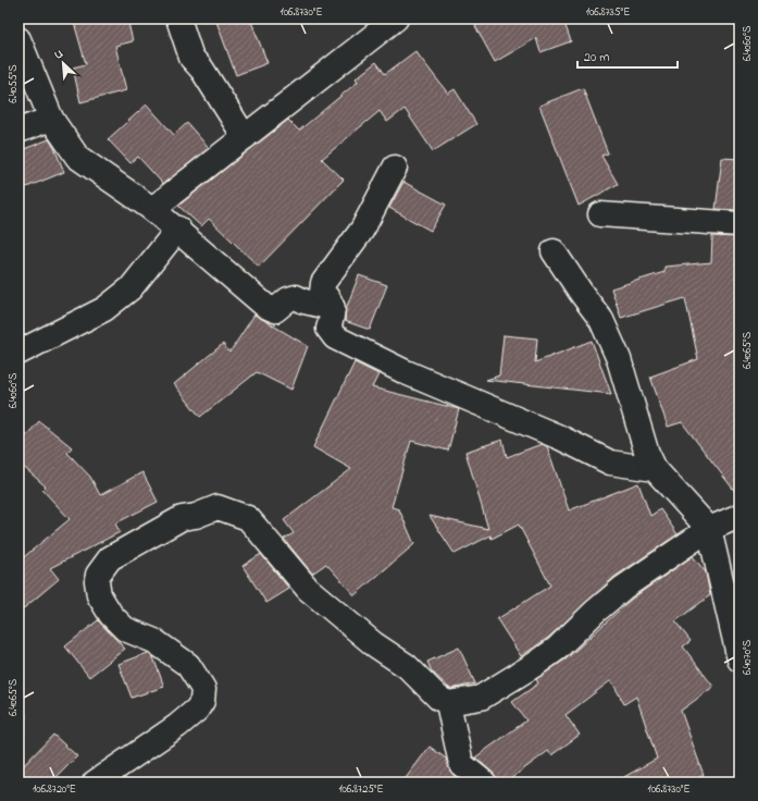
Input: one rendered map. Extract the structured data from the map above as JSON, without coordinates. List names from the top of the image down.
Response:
{
  "scale_bar": "20 m",
  "north": "top left",
  "coordinates": [
    "106.8730°E",
    "106.8735°E",
    "6.4060°S",
    "6.4055°S",
    "6.4065°S",
    "6.4070°S",
    "106.8720°E",
    "106.8725°E"
  ]
}
